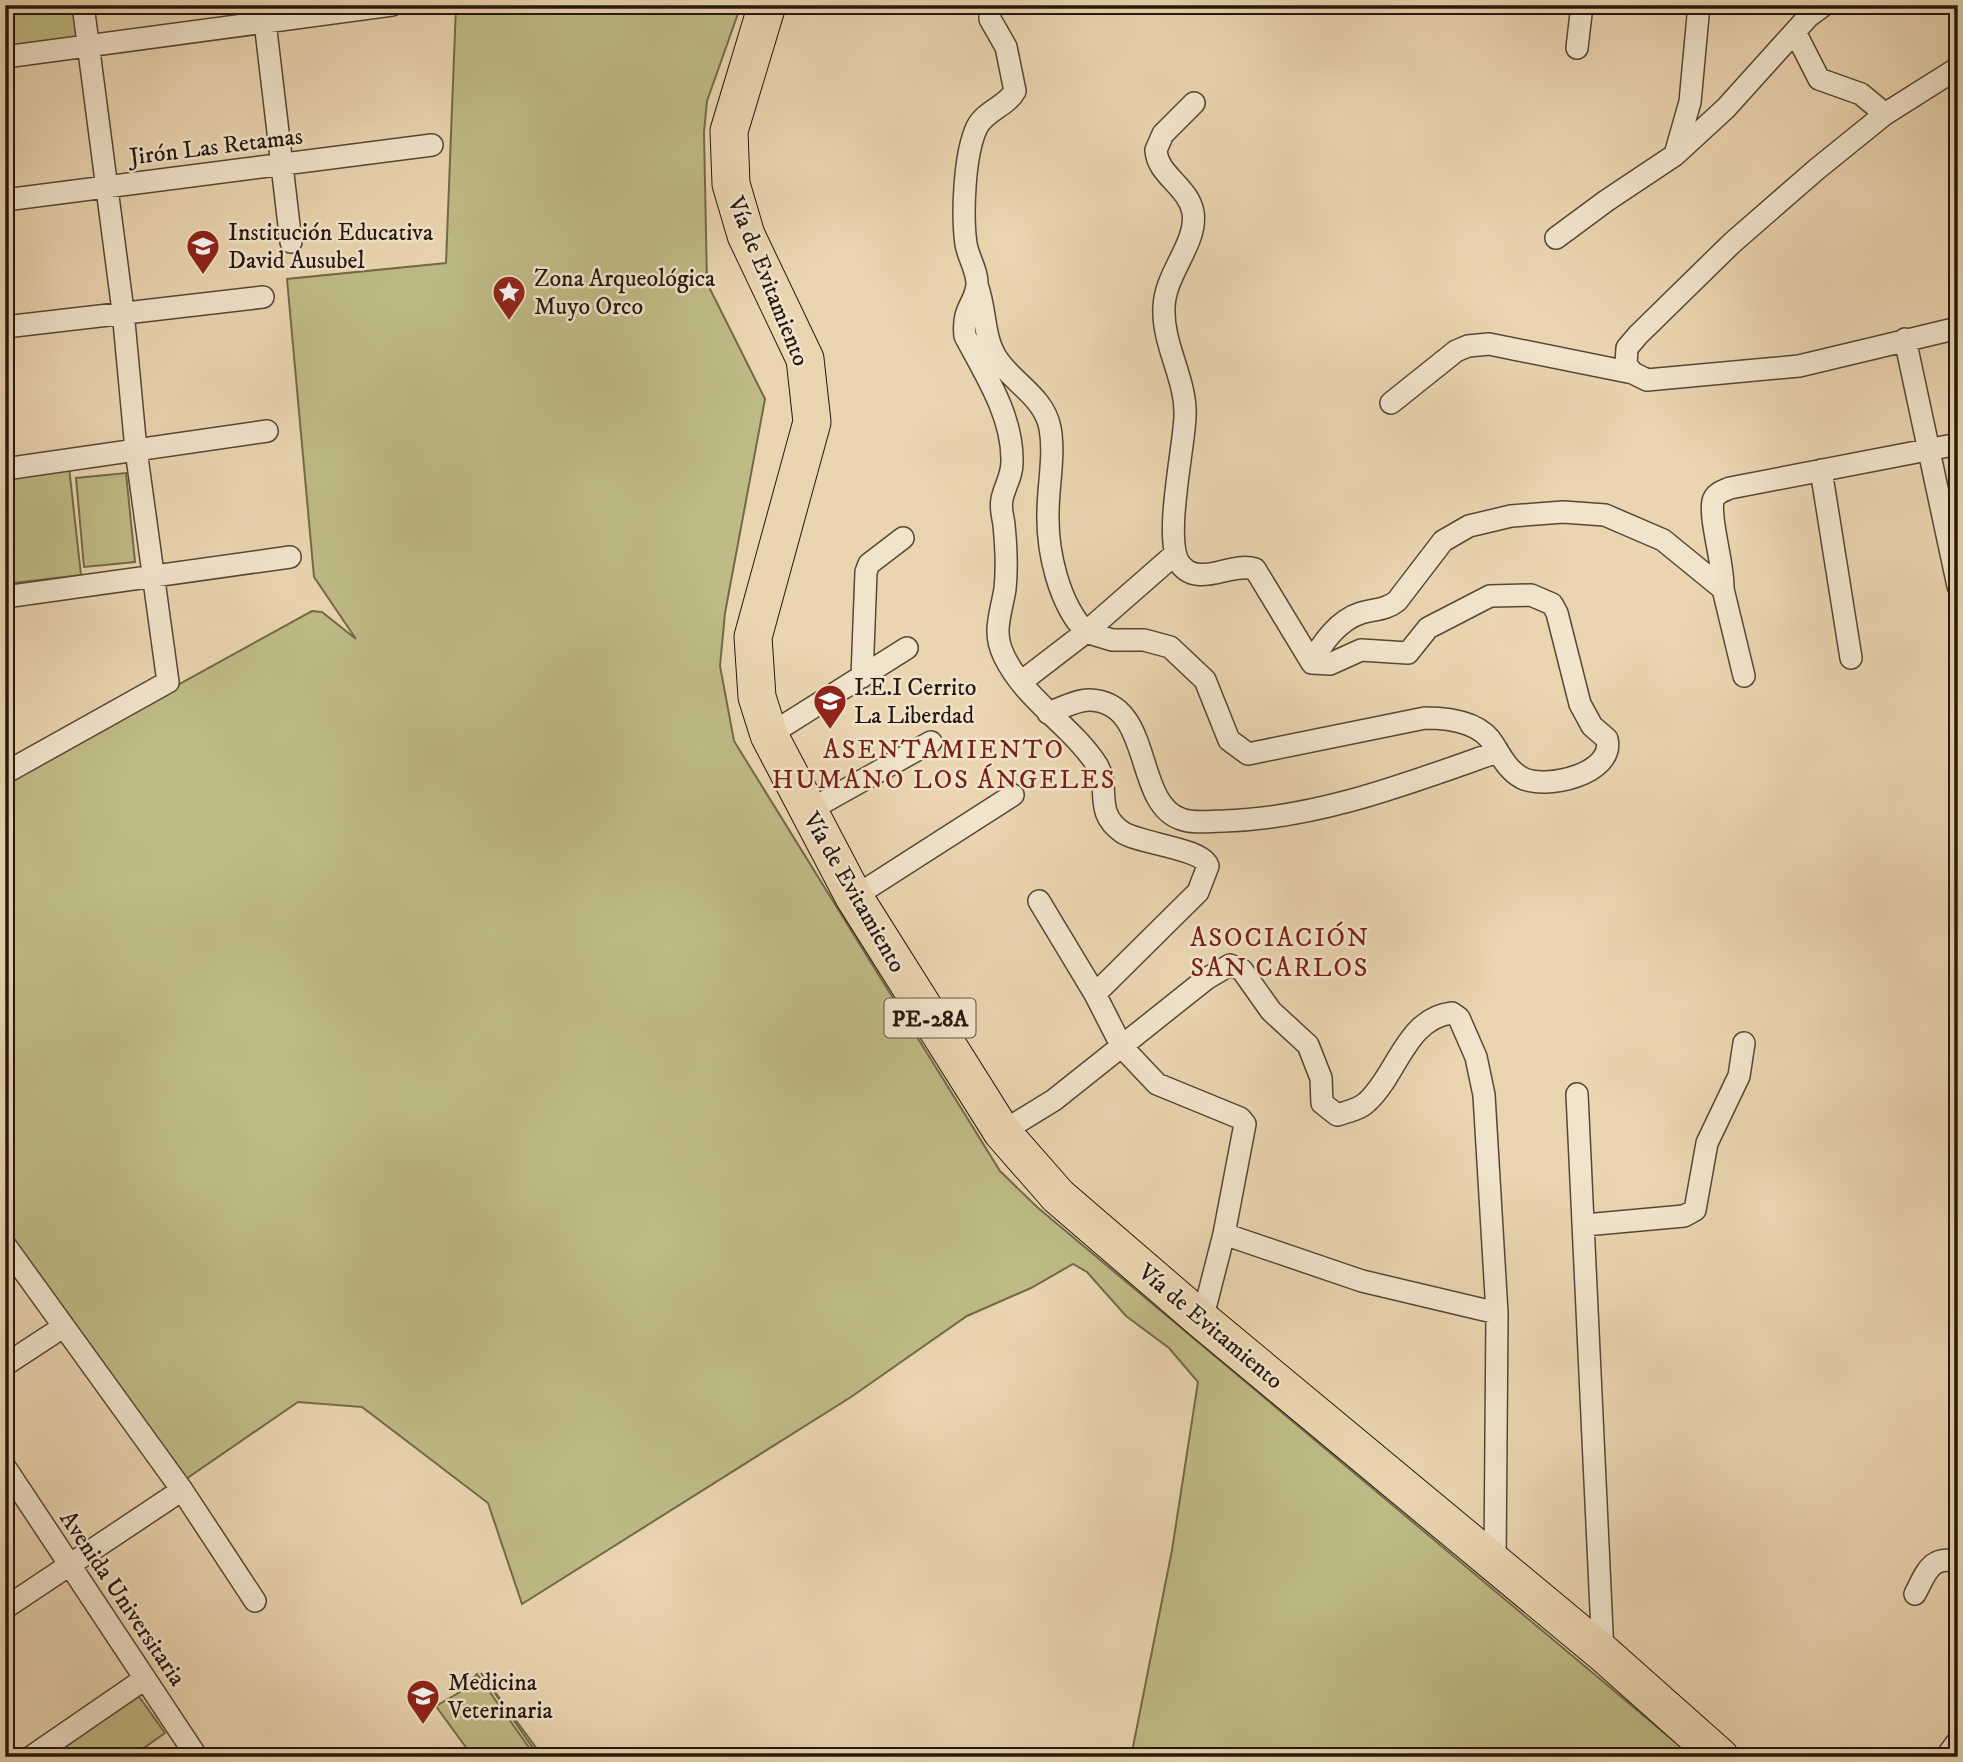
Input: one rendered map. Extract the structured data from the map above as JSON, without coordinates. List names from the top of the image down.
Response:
{
  "streets": {
    "highway": ["Vía de Evitamiento", "PE-28A"],
    "street": ["Jirón Las Retamas", "Avenida Universitaria"]
  },
  "districts": ["ASENTAMIENTO HUMANO LOS ÁNGELES", "ASOCIACIÓN SAN CARLOS"],
  "places": {
    "school or university": ["Institución Educativa David Ausubel", "I.E.I Cerrito La Liberdad", "Medicina Veterinaria"],
    "place": ["Zona Arqueológica Muyo Orco"]
  }
}
